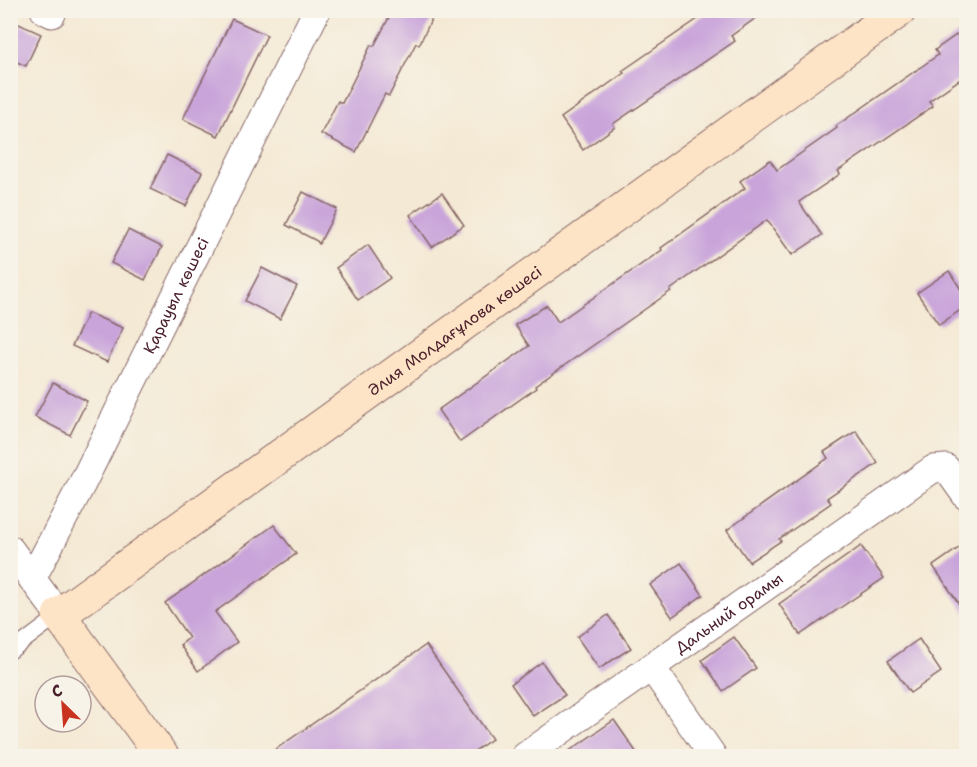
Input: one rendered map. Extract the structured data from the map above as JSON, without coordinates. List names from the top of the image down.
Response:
{
  "streets": {
    "street": ["Қарауыл көшесі", "Әлия Молдағұлова көшесі", "Дальний орамы"]
  },
  "north": "top left"
}
